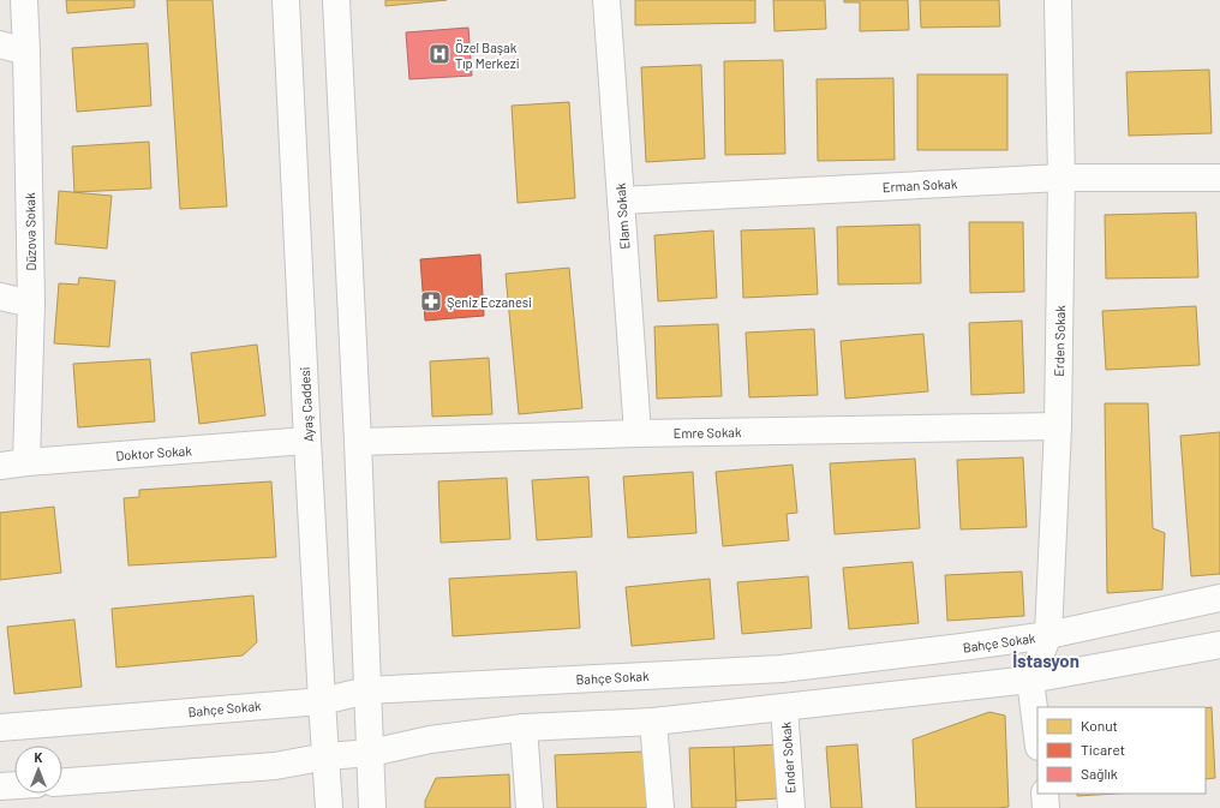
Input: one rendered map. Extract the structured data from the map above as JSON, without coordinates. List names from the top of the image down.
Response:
{
  "streets": {
    "street": [
      "Erman Sokak",
      "Elam Sokak",
      "Düzova Sokak",
      "Erden Sokak",
      "Ayaş Caddesi",
      "Emre Sokak",
      "Doktor Sokak",
      "Bahçe Sokak",
      "Ender Sokak"
    ]
  },
  "crossings": [
    ["Erman Sokak", "Elam Sokak"],
    ["Erman Sokak", "Erden Sokak"],
    ["Elam Sokak", "Emre Sokak"],
    ["Düzova Sokak", "Doktor Sokak"],
    ["Erden Sokak", "Emre Sokak"],
    ["Erden Sokak", "Bahçe Sokak"],
    ["Ayaş Caddesi", "Doktor Sokak"],
    ["Ayaş Caddesi", "Bahçe Sokak"]
  ],
  "districts": ["İstasyon"],
  "places": {
    "hospital": ["Özel Başak Tıp Merkezi"],
    "pharmacy": ["Şeniz Eczanesi"]
  },
  "legend": ["Konut", "Ticaret", "Sağlık"],
  "north": "top"
}
